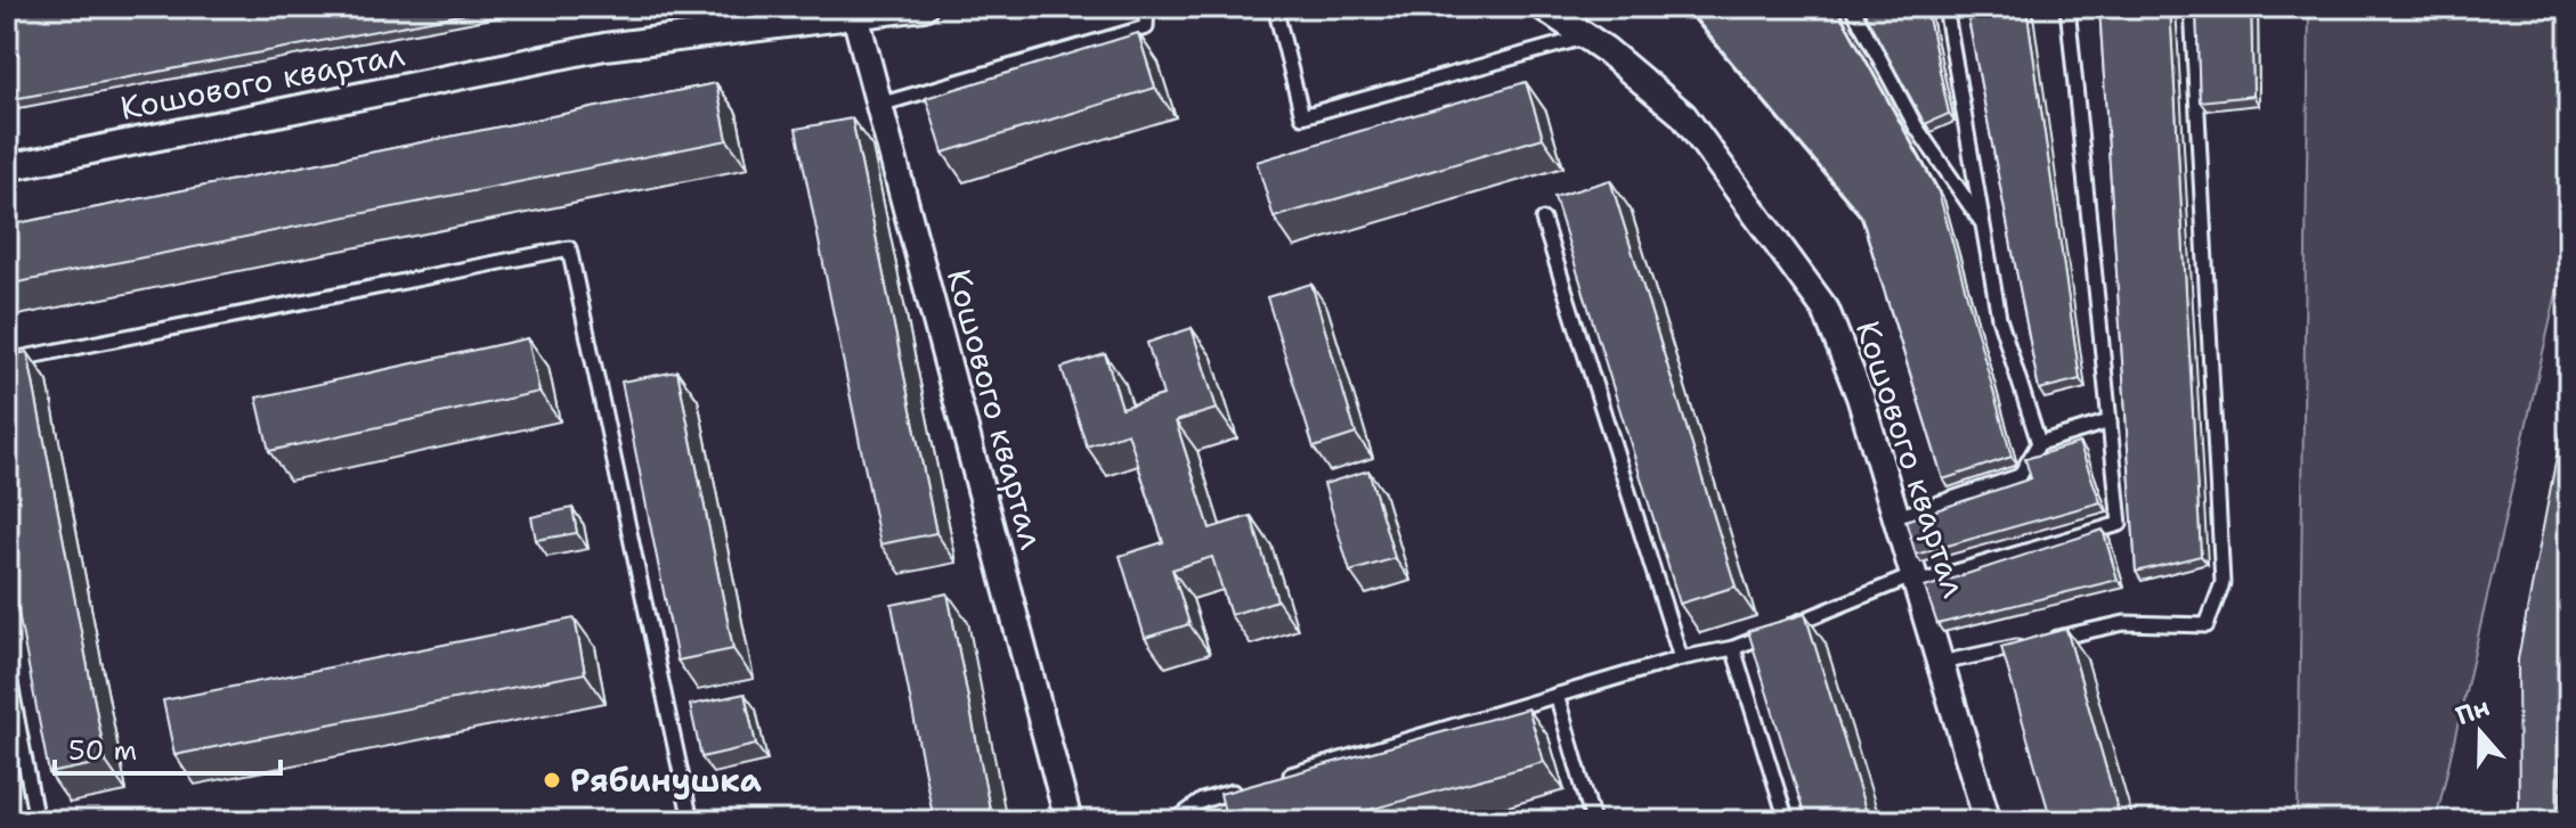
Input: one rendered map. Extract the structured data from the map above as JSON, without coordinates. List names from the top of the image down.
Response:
{
  "streets": {
    "street": ["Кошового квартал"]
  },
  "places": ["Рябинушка"],
  "scale_bar": "50 m",
  "north": "top"
}
